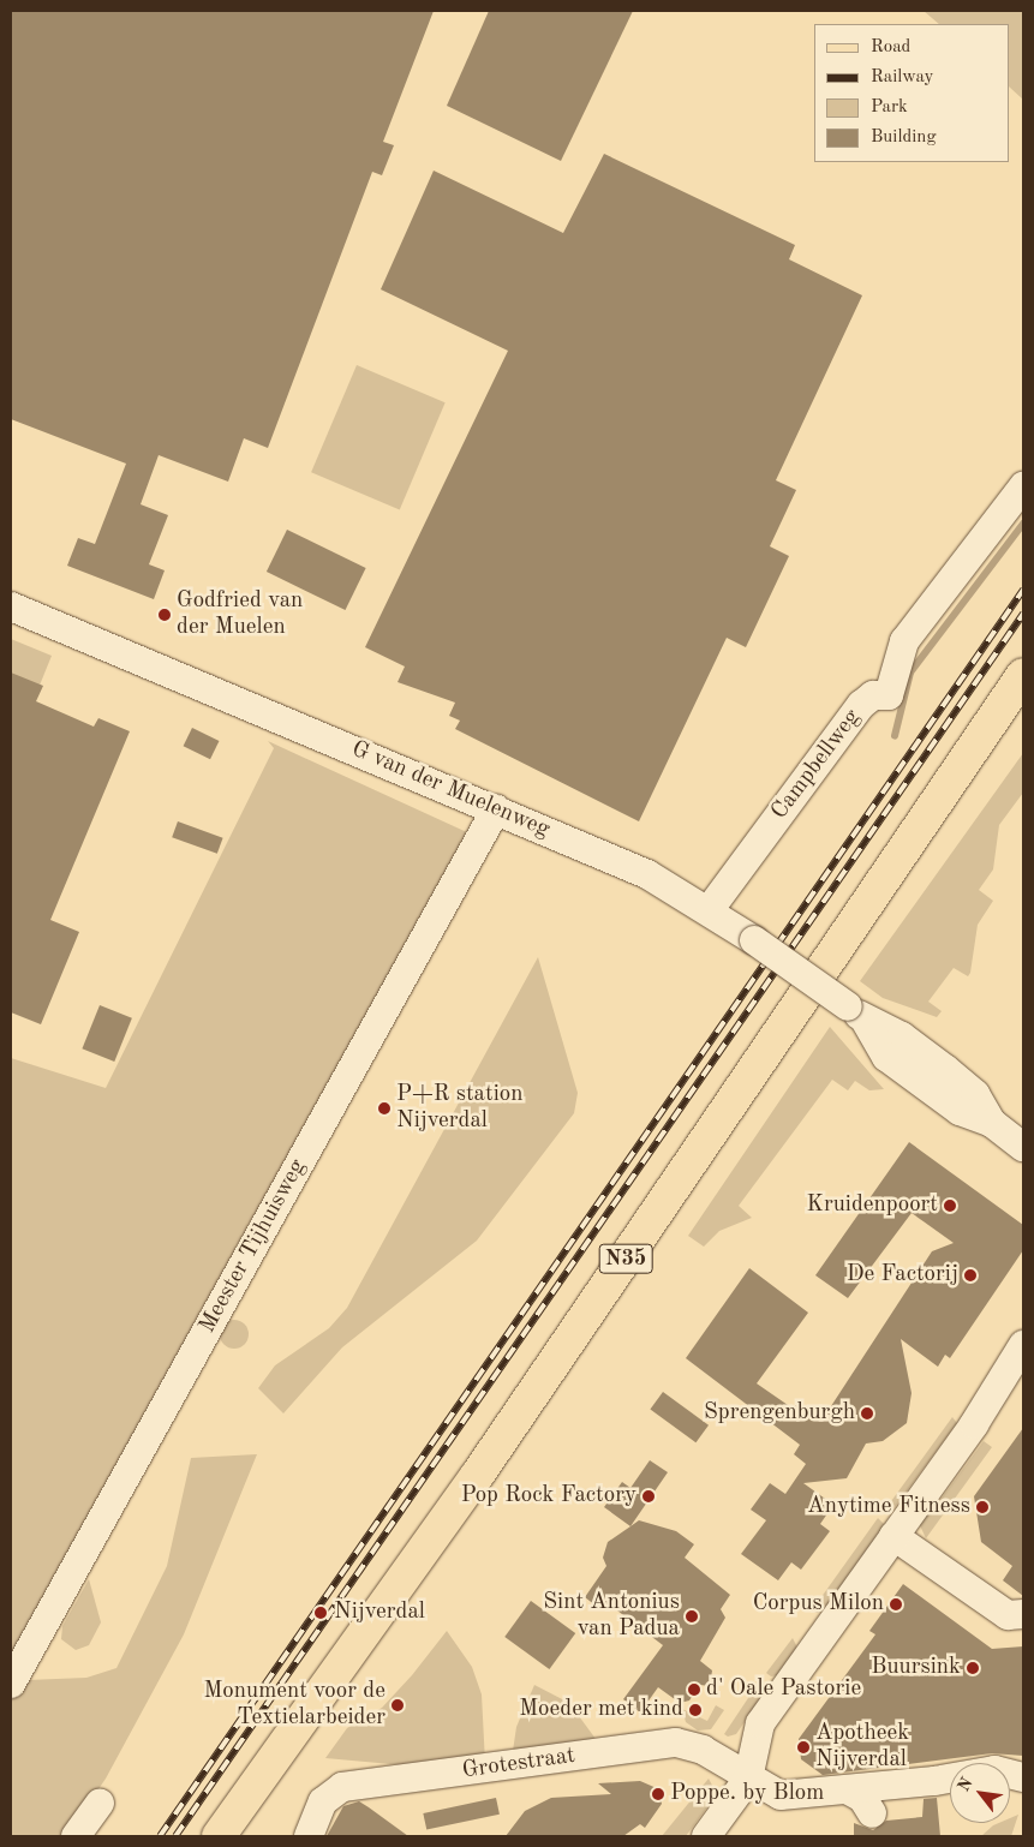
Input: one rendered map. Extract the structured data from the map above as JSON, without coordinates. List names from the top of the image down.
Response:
{
  "streets": {
    "main road": ["N35"],
    "street": [
      "Campbellweg",
      "G van der Muelenweg",
      "Meester Tijhuisweg",
      "Grotestraat"
    ]
  },
  "crossings": [
    ["Campbellweg", "G van der Muelenweg"],
    ["G van der Muelenweg", "Meester Tijhuisweg"]
  ],
  "places": [
    "Godfried van der Muelen",
    "P+R station Nijverdal",
    "Kruidenpoort",
    "De Factorij",
    "Sprengenburgh",
    "Pop Rock Factory",
    "Anytime Fitness",
    "Corpus Milon",
    "Nijverdal",
    "Sint Antonius van Padua",
    "Buursink",
    "d' Oale Pastorie",
    "Monument voor de Textielarbeider",
    "Moeder met kind",
    "Apotheek Nijverdal",
    "Poppe. by Blom"
  ],
  "legend": [
    "Road",
    "Railway",
    "Park",
    "Building"
  ],
  "north": "top left"
}
